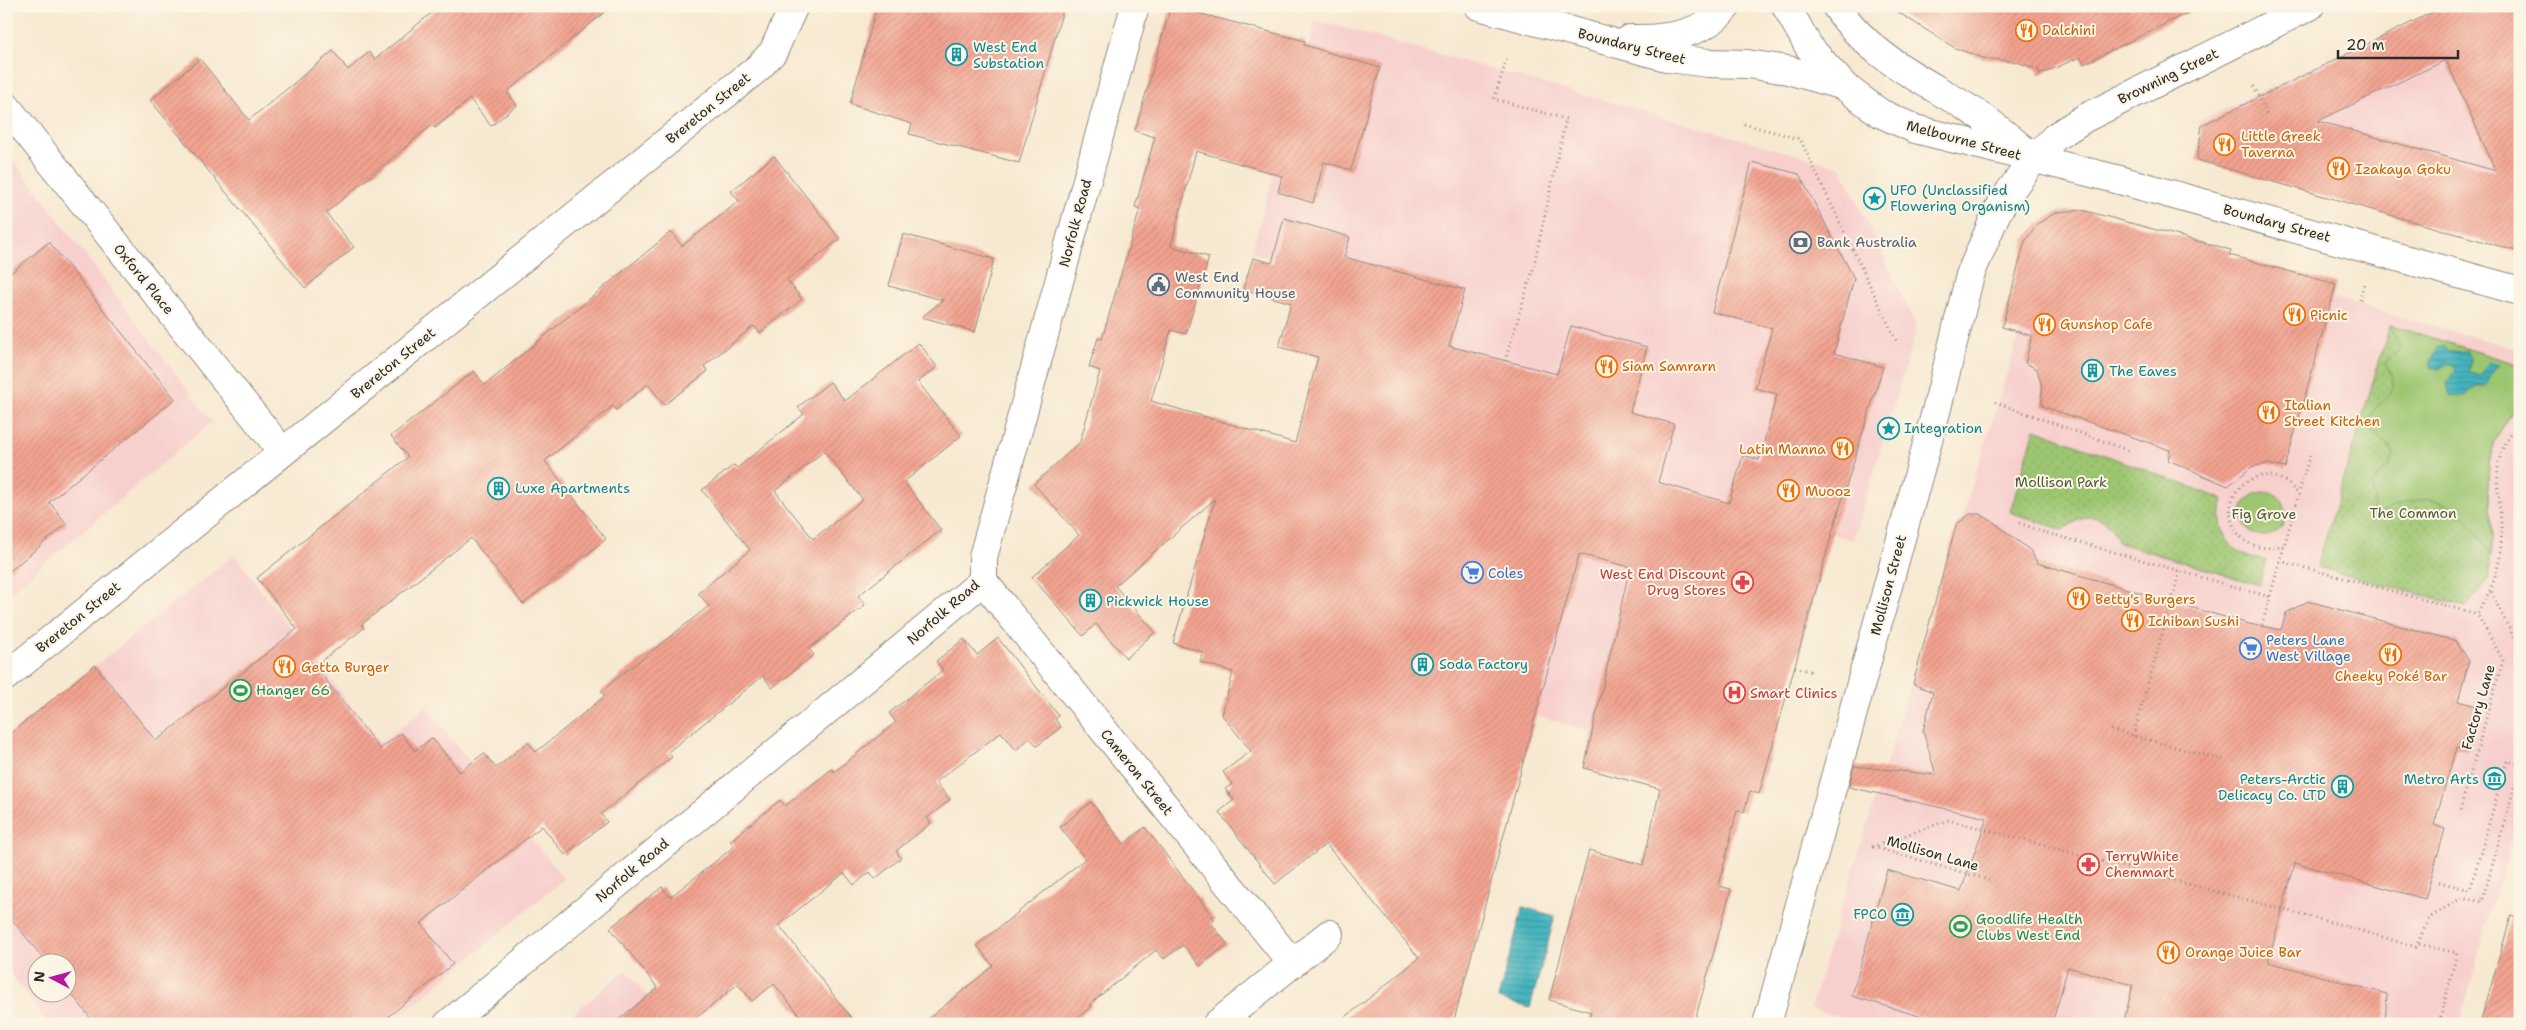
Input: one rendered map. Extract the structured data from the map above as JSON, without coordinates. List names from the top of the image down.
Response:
{
  "streets": {
    "street": [
      "Boundary Street",
      "Browning Street",
      "Brereton Street",
      "Melbourne Street",
      "Norfolk Road",
      "Oxford Place",
      "Mollison Street",
      "Cameron Street"
    ],
    "path": ["Factory Lane", "Mollison Lane"]
  },
  "crossings": [
    ["Boundary Street", "Browning Street"],
    ["Boundary Street", "Melbourne Street"],
    ["Boundary Street", "Mollison Street"],
    ["Browning Street", "Melbourne Street"],
    ["Browning Street", "Mollison Street"],
    ["Brereton Street", "Oxford Place"],
    ["Melbourne Street", "Mollison Street"],
    ["Norfolk Road", "Cameron Street"]
  ],
  "parks": ["Mollison Park", "The Common", "Fig Grove"],
  "places": {
    "restaurant": [
      "Dalchini",
      "Little Greek Taverna",
      "Izakaya Goku",
      "Picnic",
      "Gunshop Cafe",
      "Siam Samrarn",
      "Italian Street Kitchen",
      "Latin Manna",
      "Muooz",
      "Betty's Burgers",
      "Ichiban Sushi",
      "Cheeky Poké Bar",
      "Getta Burger",
      "Orange Juice Bar"
    ],
    "building": [
      "West End Substation",
      "The Eaves",
      "Luxe Apartments",
      "Pickwick House",
      "Soda Factory",
      "Peters-Arctic Delicacy Co. LTD"
    ],
    "place": ["UFO (Unclassified Flowering Organism)", "Integration"],
    "bank": ["Bank Australia"],
    "public building": ["West End Community House"],
    "supermarket": ["Coles", "Peters Lane West Village"],
    "pharmacy": ["West End Discount Drug Stores", "TerryWhite Chemmart"],
    "sports": ["Hanger 66", "Goodlife Health Clubs West End"],
    "hospital": ["Smart Clinics"],
    "museum": ["Metro Arts", "FPCO"]
  },
  "scale_bar": "20 m",
  "north": "left"
}
